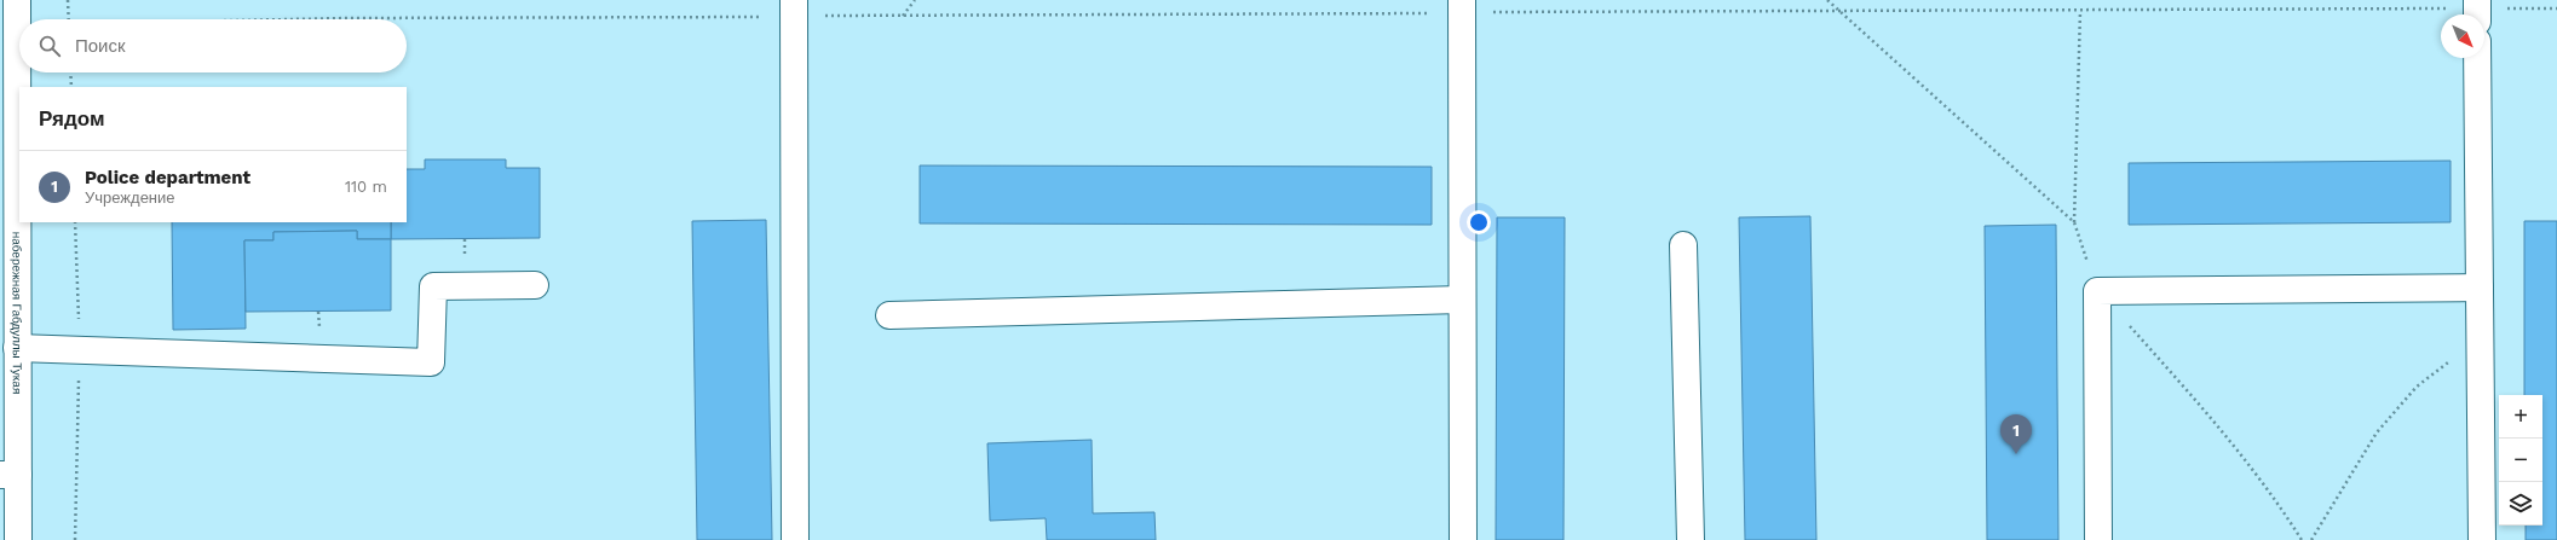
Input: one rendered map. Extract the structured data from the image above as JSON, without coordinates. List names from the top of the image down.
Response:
{
  "streets": {
    "main road": ["набережная Габдуллы Тукая"]
  },
  "north": "bottom right",
  "page": {
    "search": "Поиск",
    "heading": "Рядом",
    "list": [
      {
        "mark": "1",
        "name": "Police department",
        "note": "Учреждение",
        "value": "110 m"
      }
    ],
    "map_buttons": ["+", "−"],
    "pins": "1"
  }
}
